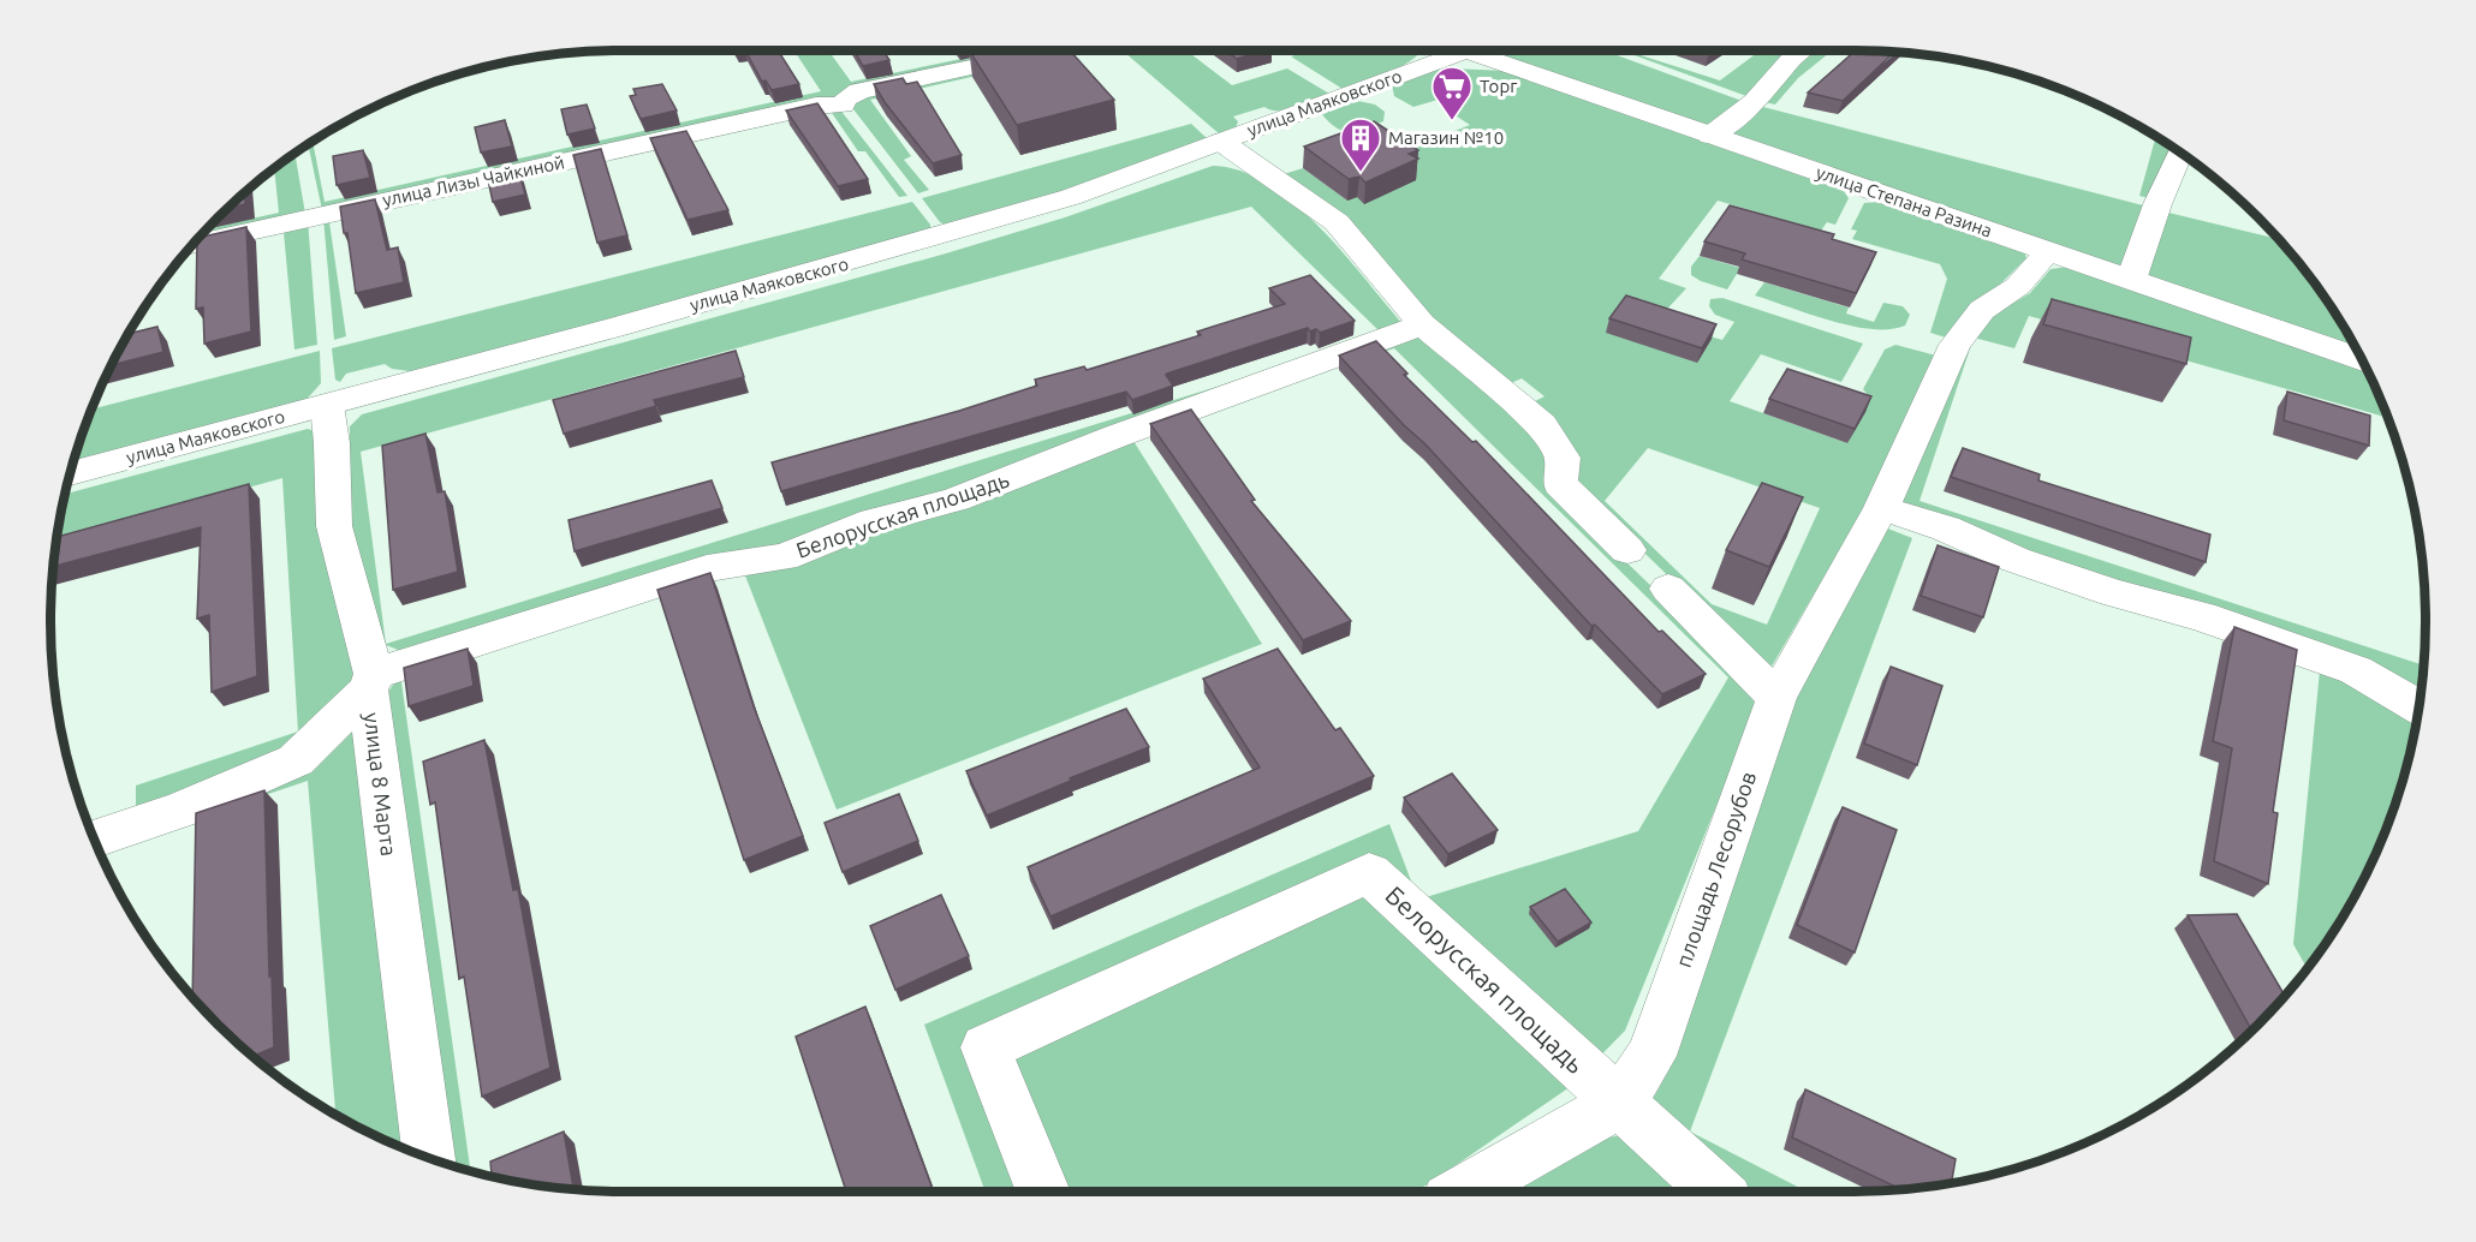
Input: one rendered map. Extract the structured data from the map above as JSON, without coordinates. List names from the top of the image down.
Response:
{
  "streets": {
    "street": [
      "улица Маяковского",
      "улица Лизы Чайкиной",
      "улица Степана Разина",
      "Белорусская площадь",
      "улица 8 Марта",
      "площадь Лесорубов"
    ]
  },
  "crossings": [
    ["улица Маяковского", "улица Степана Разина"],
    ["улица Маяковского", "улица 8 Марта"],
    ["улица Степана Разина", "площадь Лесорубов"],
    ["Белорусская площадь", "улица 8 Марта"],
    ["Белорусская площадь", "площадь Лесорубов"]
  ],
  "places": {
    "supermarket": ["Торг"],
    "building": ["Магазин №10"]
  }
}
